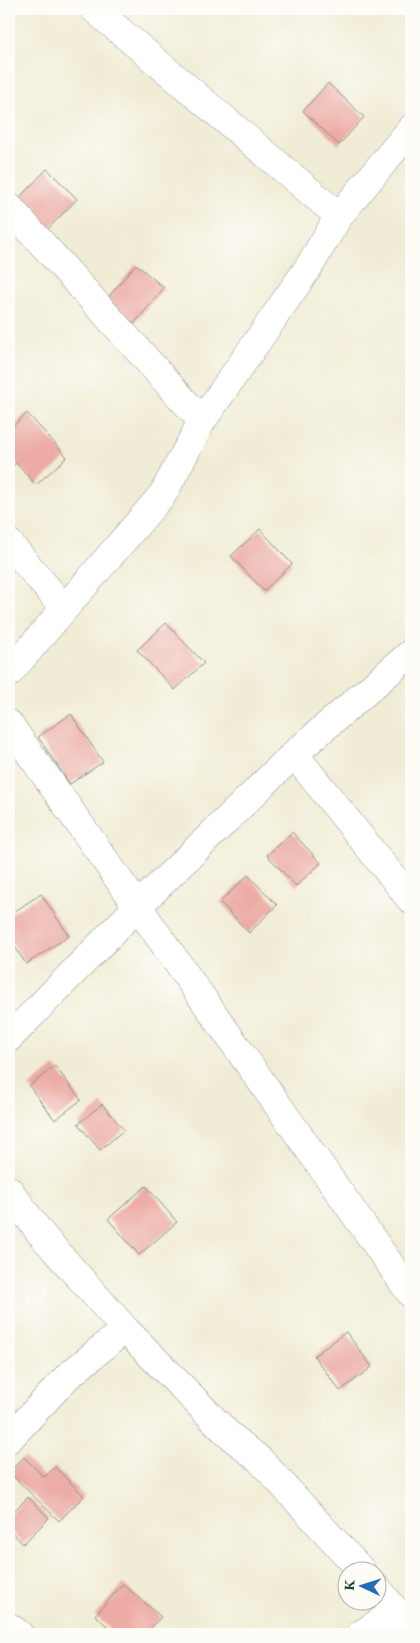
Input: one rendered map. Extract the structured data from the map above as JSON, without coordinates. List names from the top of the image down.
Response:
{
  "north": "left"
}
